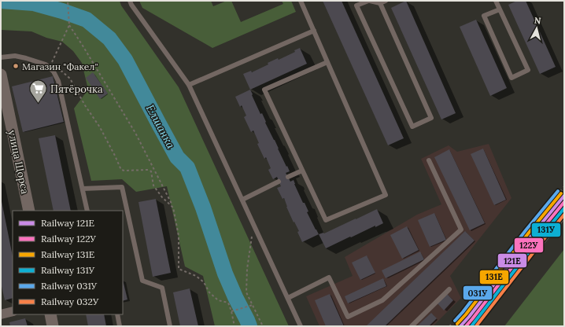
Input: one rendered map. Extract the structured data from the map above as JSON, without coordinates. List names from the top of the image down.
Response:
{
  "streets": {
    "street": ["улица Щорса"]
  },
  "water": ["Елшанка"],
  "places": {
    "other": ["Магазин \"Факел\""],
    "supermarket": ["Пятёрочка"]
  },
  "lines": [
    "rail line 031У",
    "rail line 131Е",
    "rail line 121Е",
    "rail line 122У",
    "rail line 131У",
    "rail line 032У"
  ],
  "legend": [
    "Railway 121Е",
    "Railway 122У",
    "Railway 131Е",
    "Railway 131У",
    "Railway 031У",
    "Railway 032У"
  ],
  "north": "top"
}
